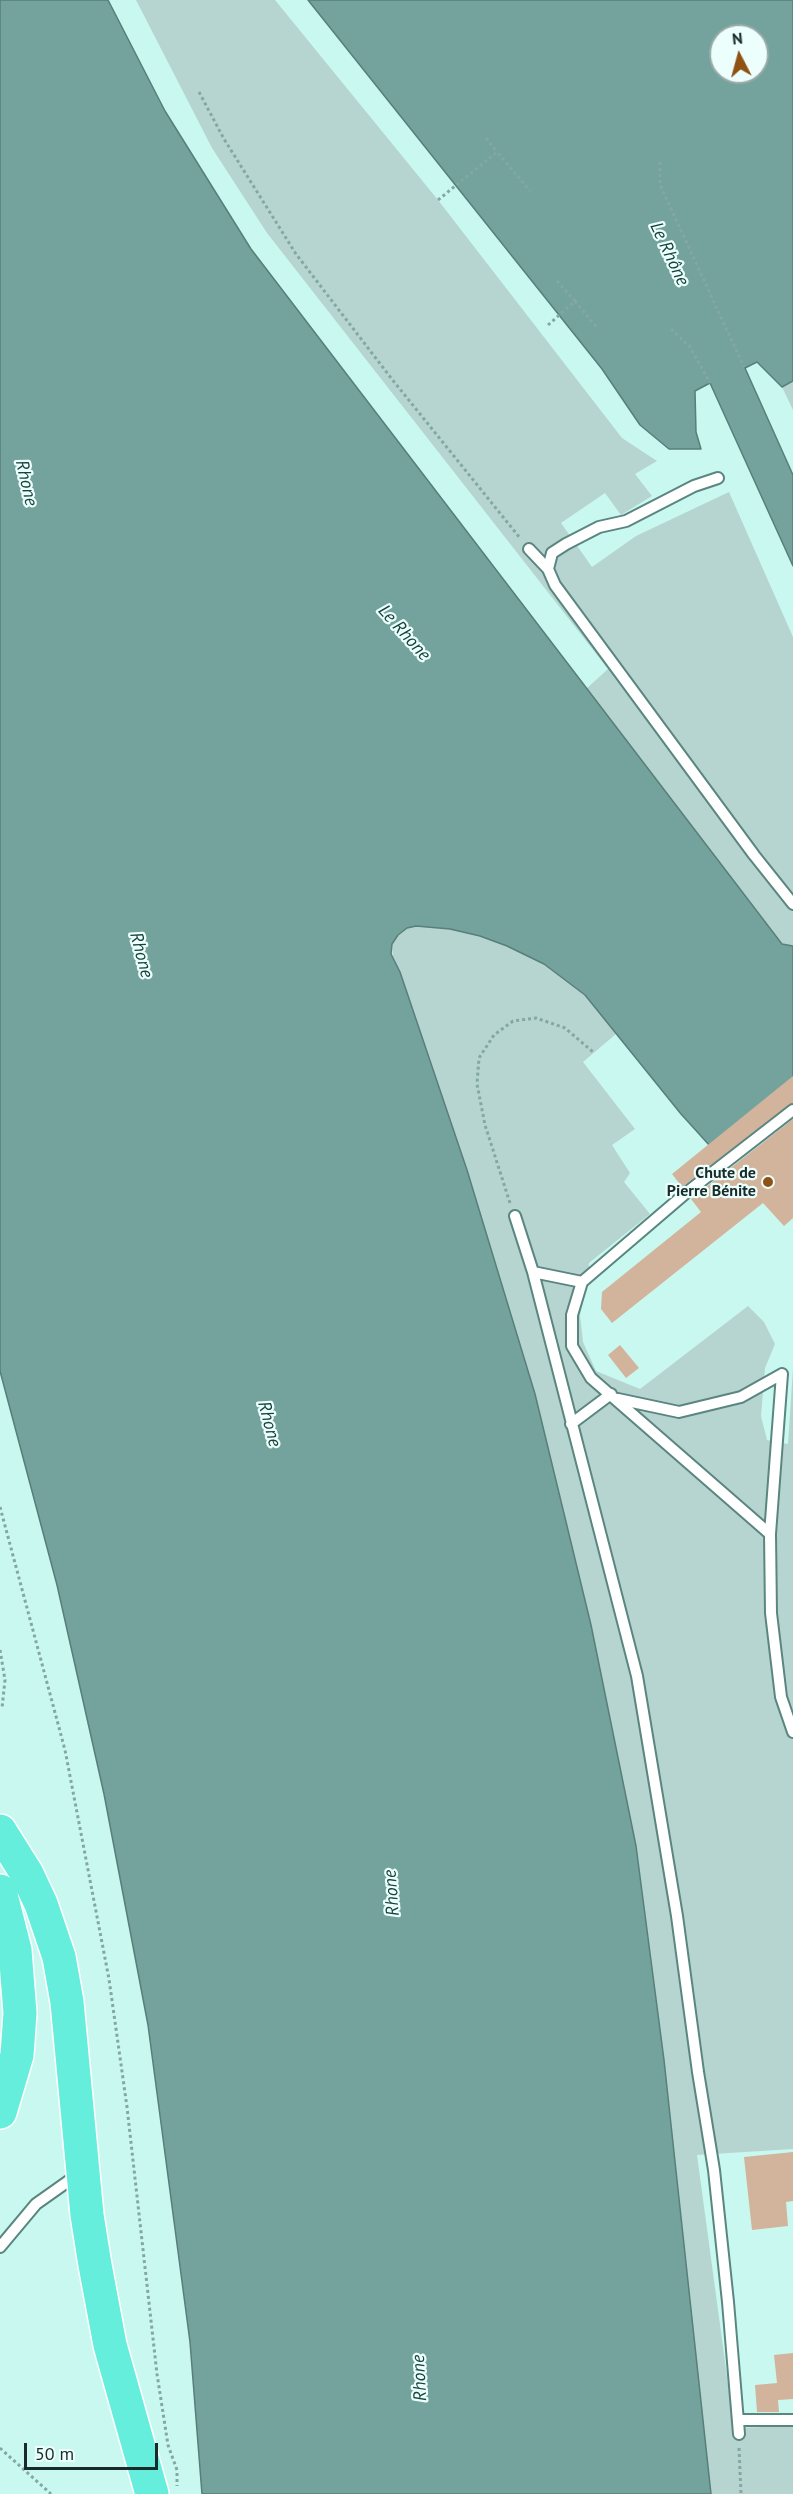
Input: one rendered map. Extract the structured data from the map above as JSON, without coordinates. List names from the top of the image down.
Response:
{
  "water": ["Le Rhône", "Rhone", "Le Rhone"],
  "places": ["Chute de Pierre Bénite"],
  "scale_bar": "50 m",
  "north": "top"
}
